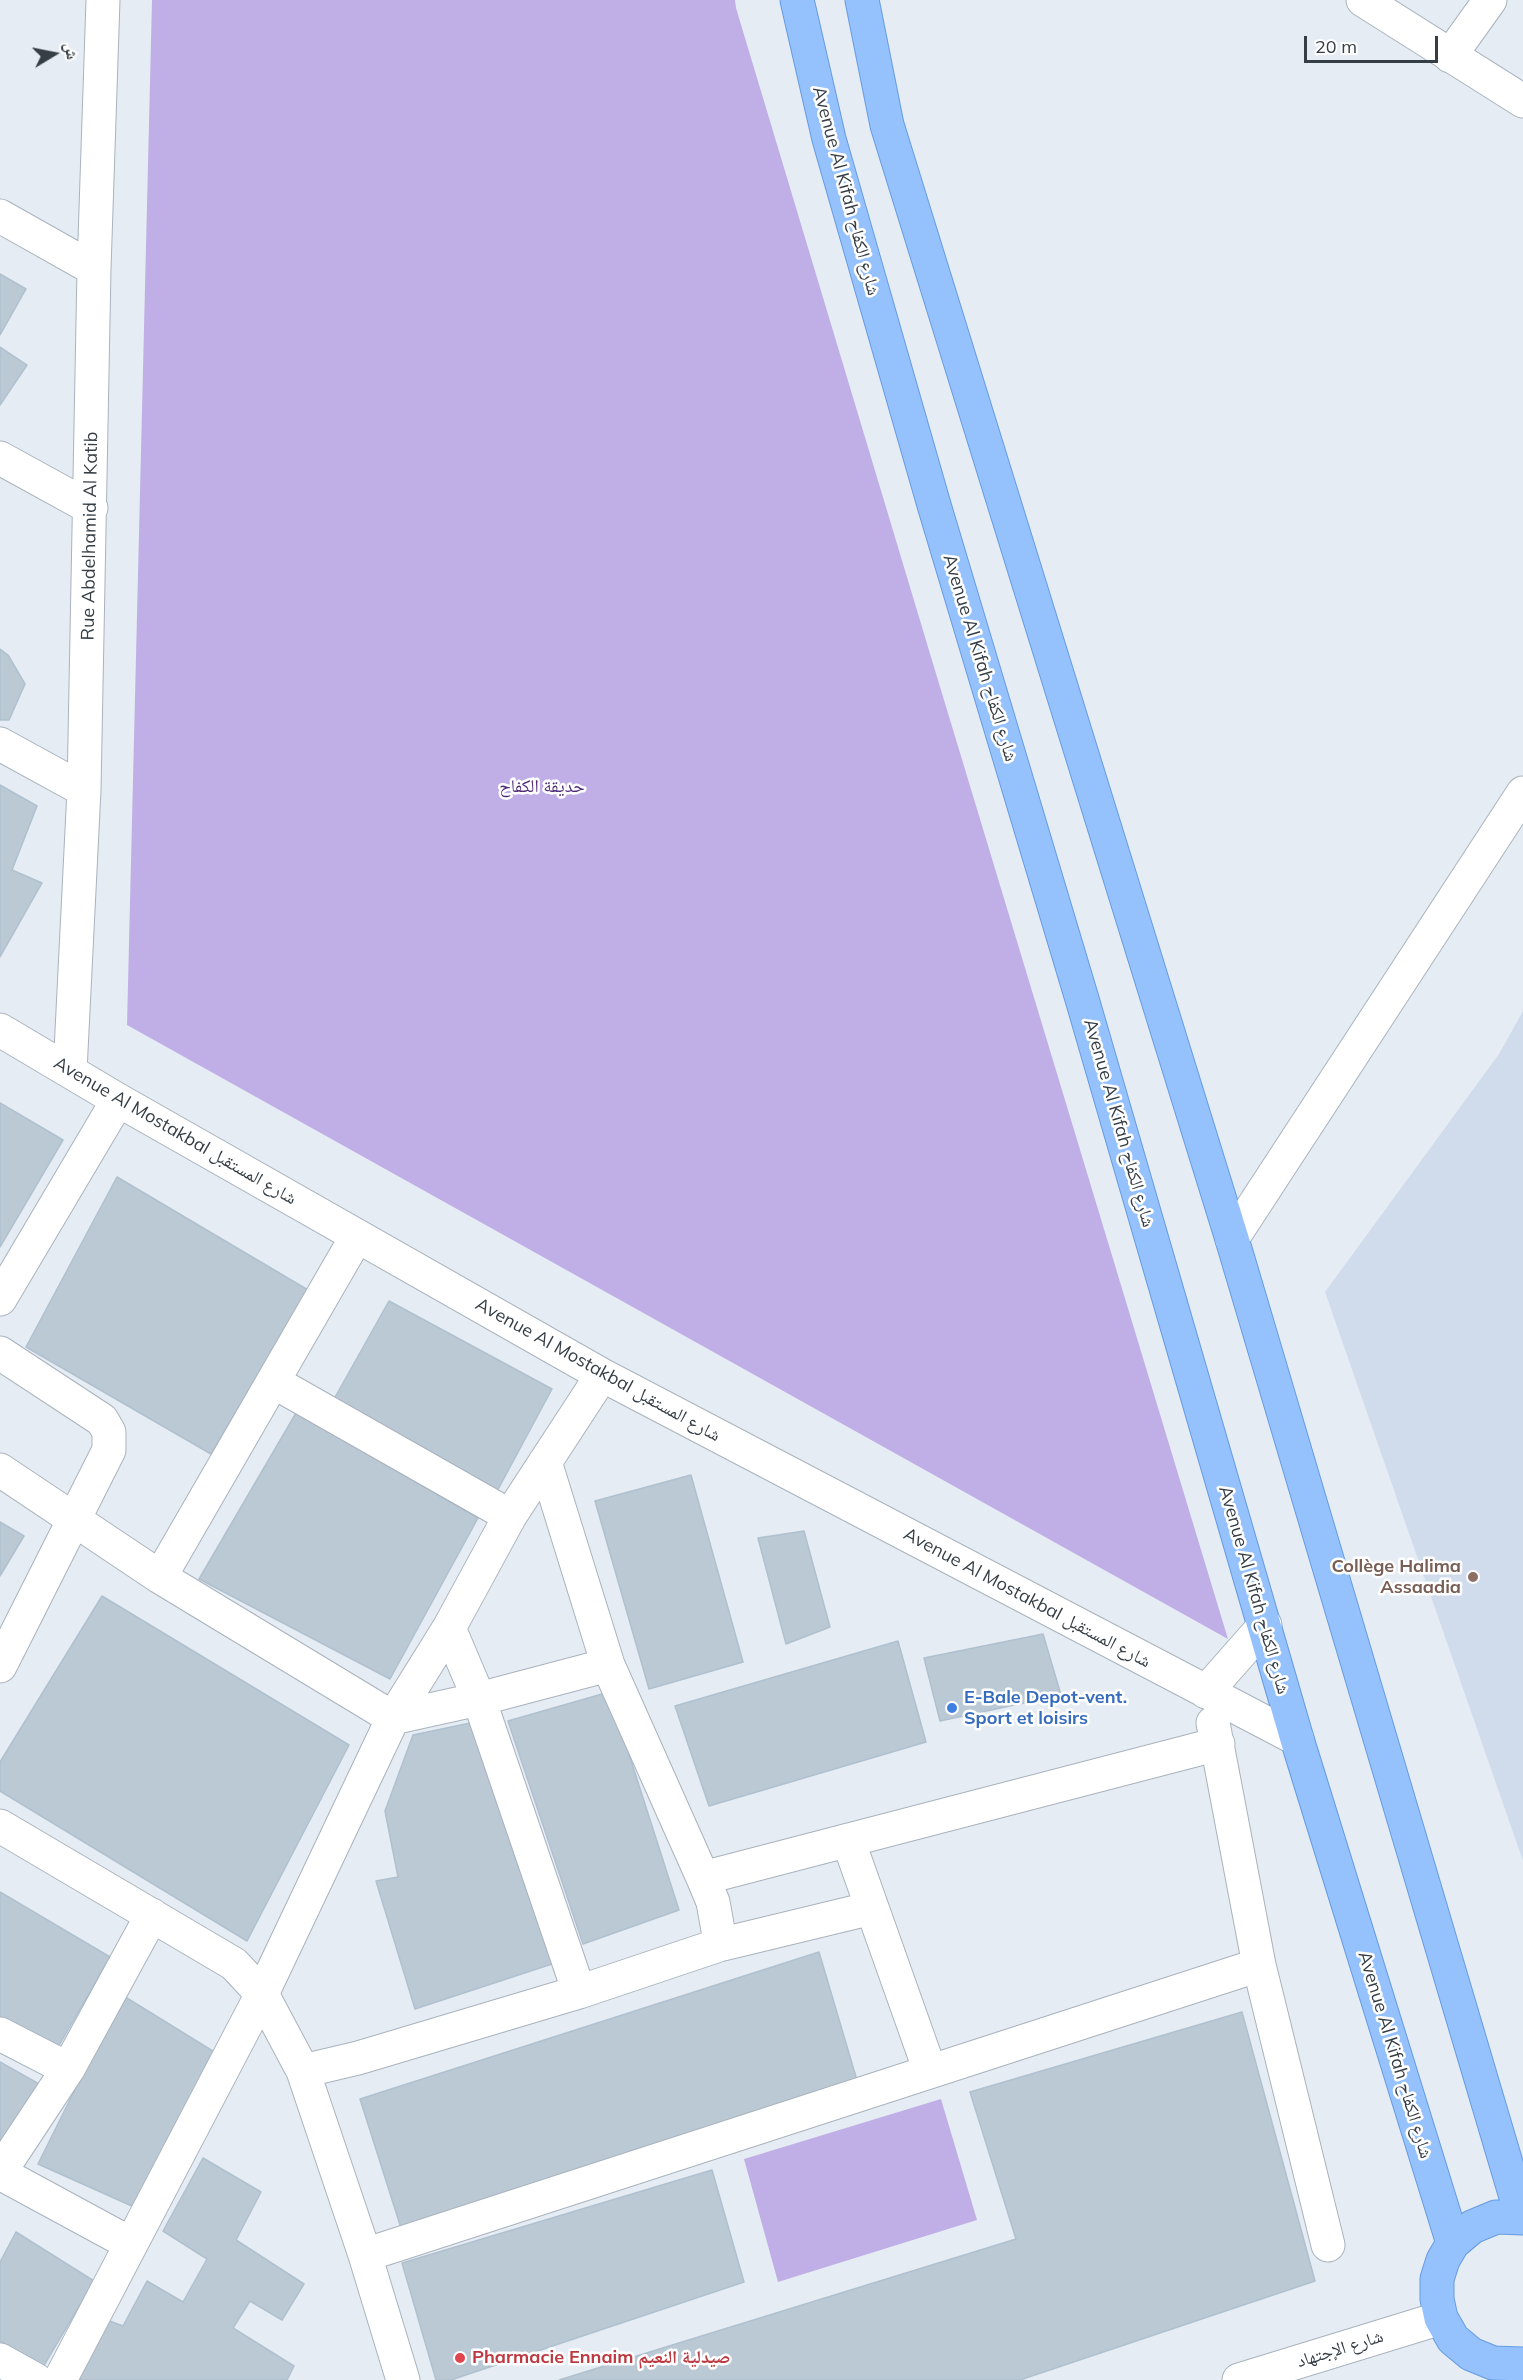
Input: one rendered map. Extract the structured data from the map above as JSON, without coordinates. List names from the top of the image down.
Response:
{
  "streets": {
    "main road": ["Avenue Al Kifah شارع الكفاح"],
    "street": ["Rue Abdelhamid Al Katib", "Avenue Al Mostakbal شارع المستقبل", "شارع الإجتهاد"]
  },
  "crossings": [
    ["Avenue Al Kifah شارع الكفاح", "Avenue Al Mostakbal شارع المستقبل"],
    ["Rue Abdelhamid Al Katib", "Avenue Al Mostakbal شارع المستقبل"]
  ],
  "parks": ["حديقة الكفاح"],
  "places": ["Collège Halima Assaadia", "E-Bale Depot-vent. Sport et loisirs", "Pharmacie Ennaim صيدلية النعيم"],
  "scale_bar": "20 m",
  "north": "right"
}
